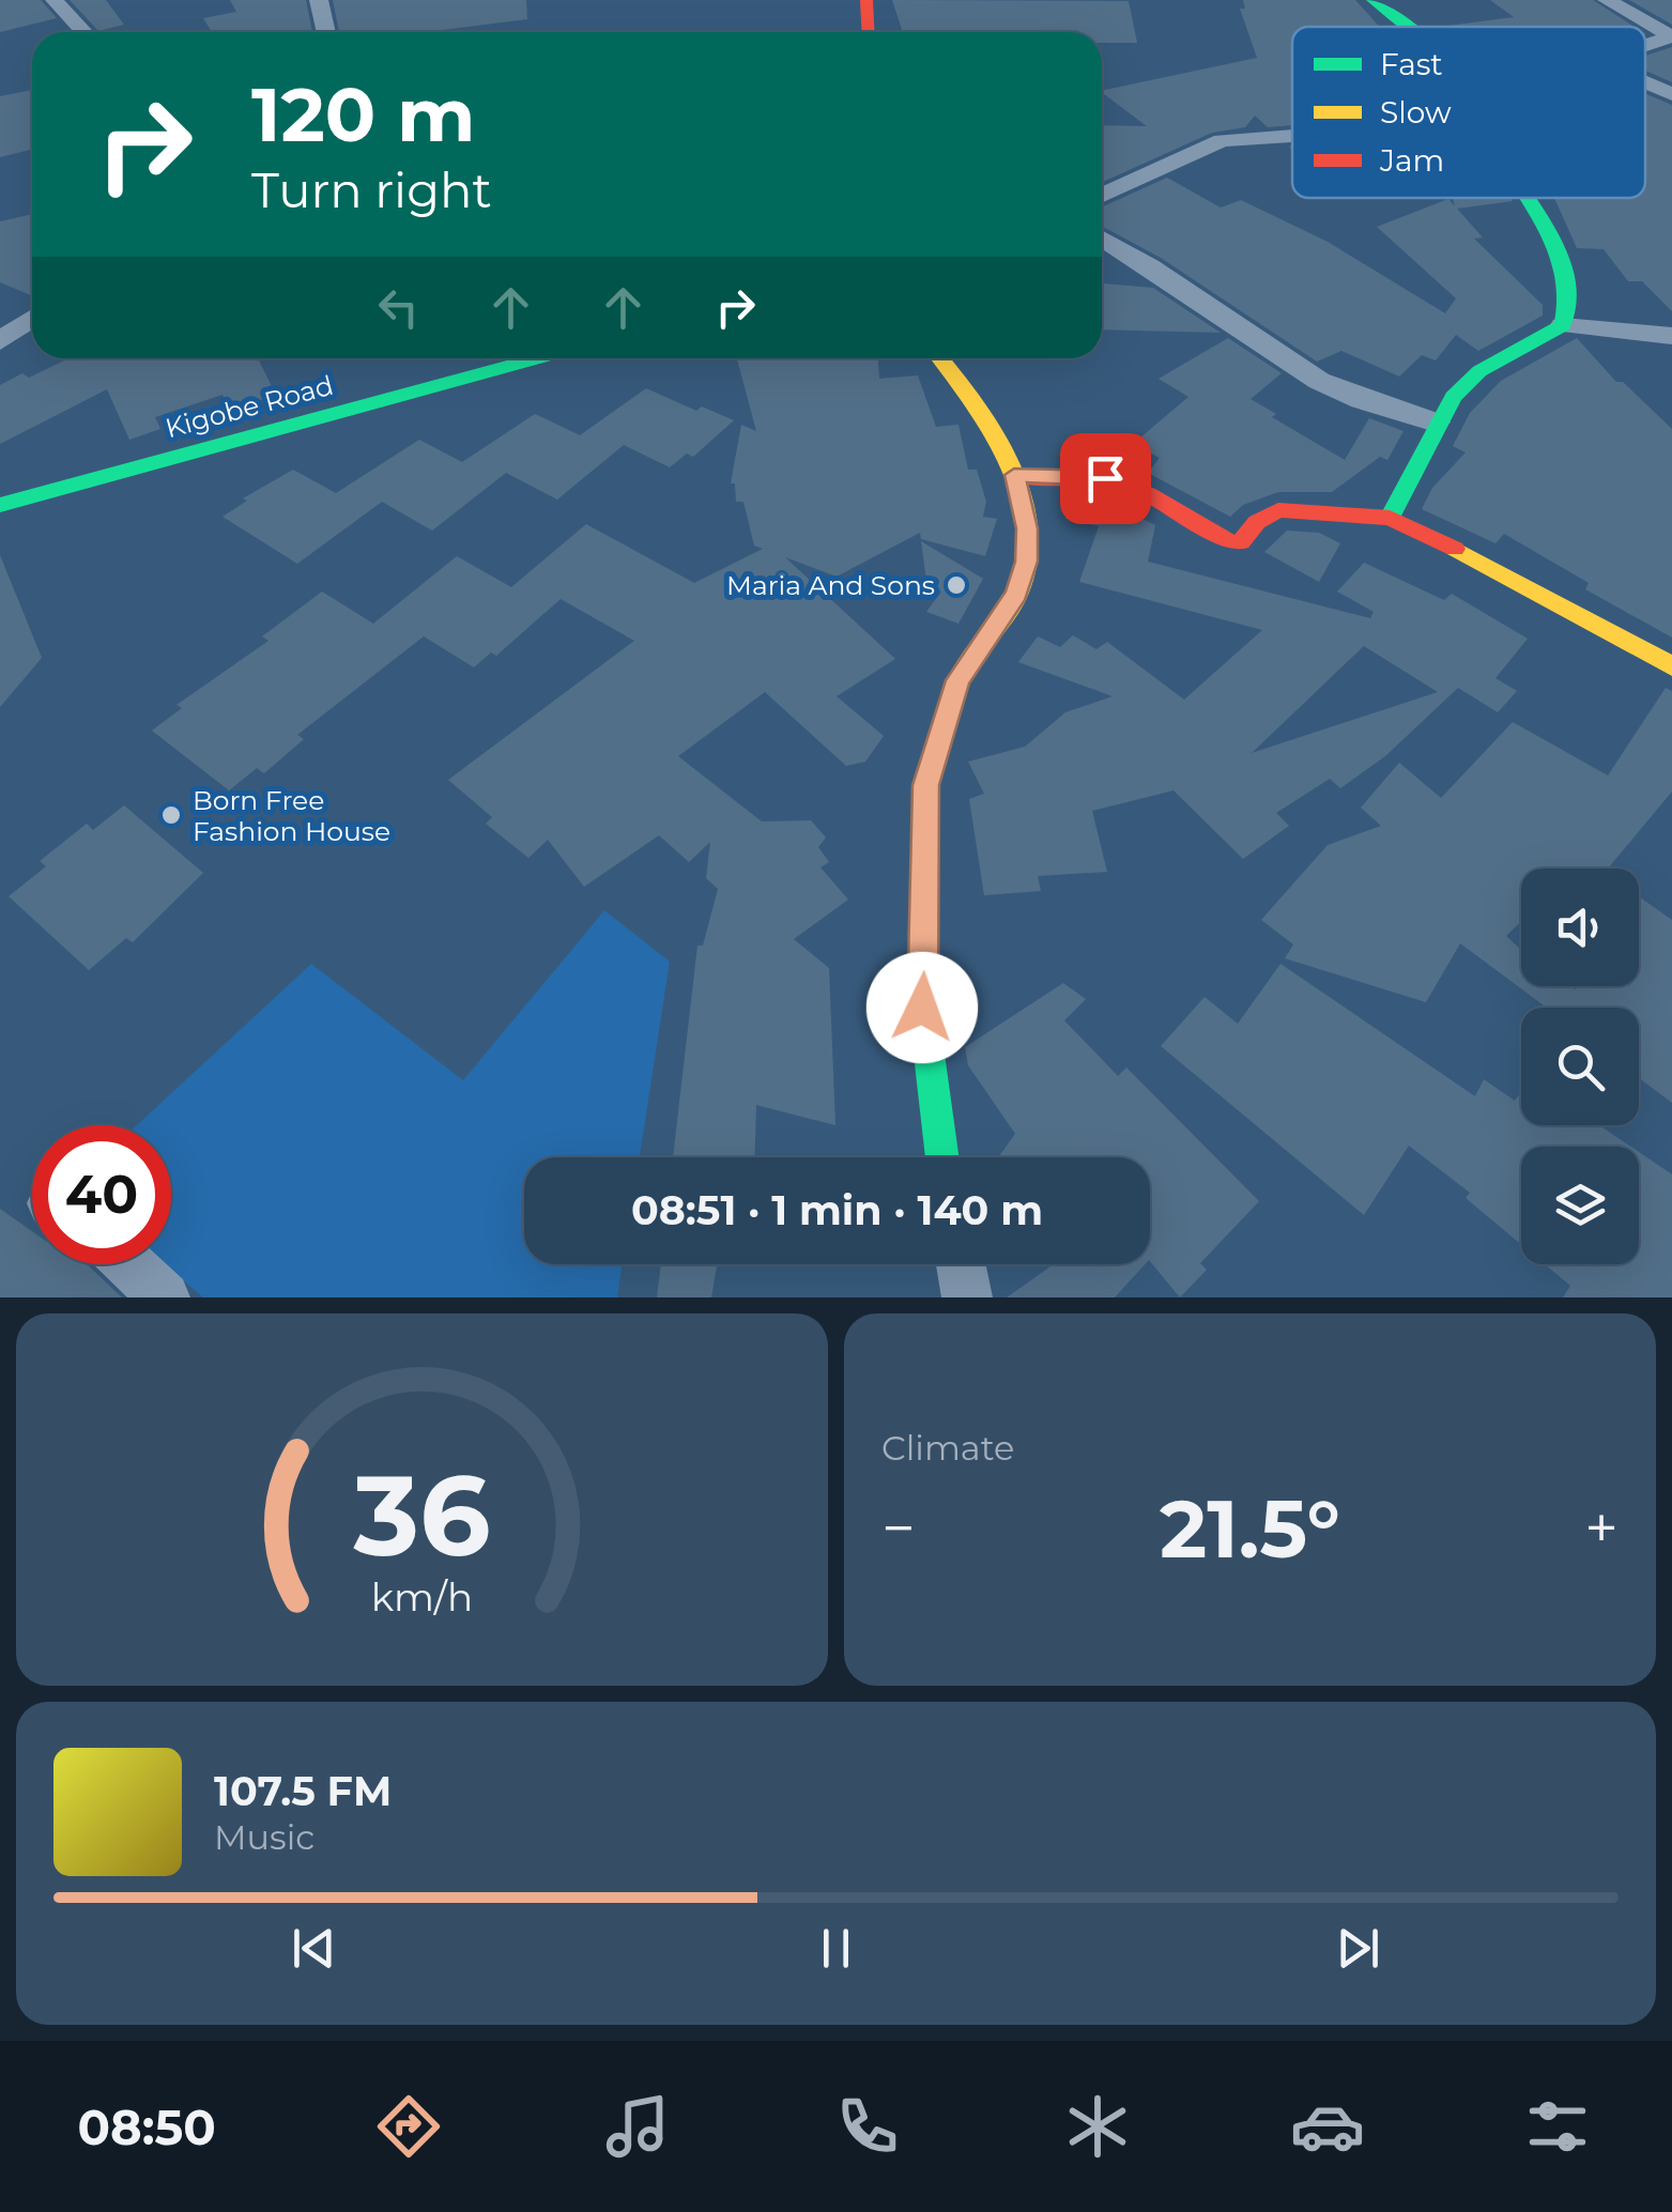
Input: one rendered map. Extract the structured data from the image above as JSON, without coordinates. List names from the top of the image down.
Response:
{
  "streets": {
    "street": ["Kigobe Road"]
  },
  "places": ["Maria And Sons", "Born Free Fashion House"],
  "legend": ["Fast", "Slow", "Jam"],
  "page": {
    "turn": ["120 m", "Turn right"],
    "limit": "40",
    "trip": "08:51 · 1 min · 140 m",
    "tile": "Climate",
    "heat": ["−", "21.5°", "+"],
    "song": ["107.5 FM", "Music"],
    "tabs": "08:50",
    "gauge": ["36", "km/h"]
  }
}
